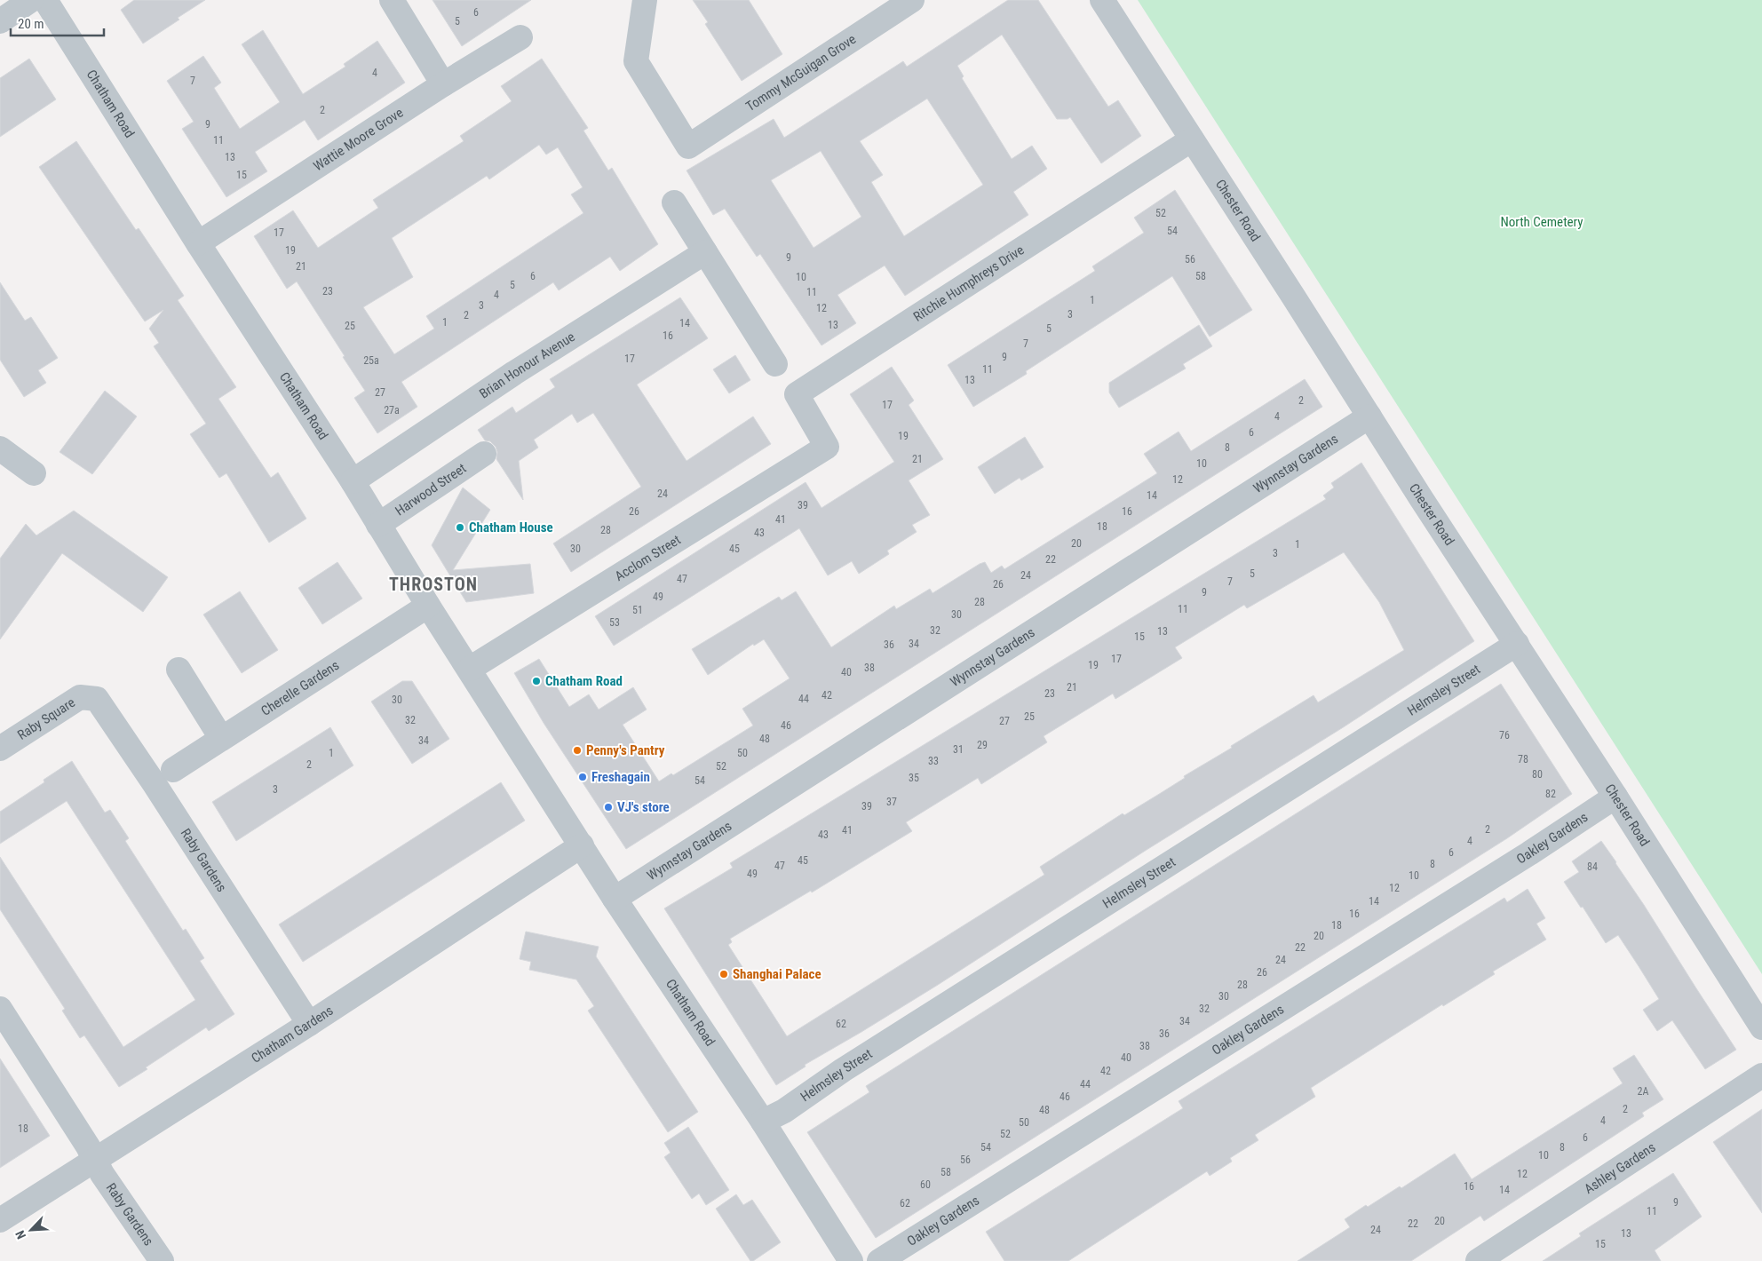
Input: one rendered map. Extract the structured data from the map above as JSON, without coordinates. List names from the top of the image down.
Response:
{
  "streets": {
    "street": [
      "Tommy McGuigan Grove",
      "Chatham Road",
      "Wattie Moore Grove",
      "Chester Road",
      "Ritchie Humphreys Drive",
      "Brian Honour Avenue",
      "Wynnstay Gardens",
      "Harwood Street",
      "Acclom Street",
      "Cherelle Gardens",
      "Helmsley Street",
      "Raby Square",
      "Oakley Gardens",
      "Raby Gardens",
      "Chatham Gardens",
      "Ashley Gardens"
    ]
  },
  "crossings": [
    ["Chatham Road", "Wattie Moore Grove"],
    ["Chatham Road", "Brian Honour Avenue"],
    ["Chatham Road", "Wynnstay Gardens"],
    ["Chatham Road", "Harwood Street"],
    ["Chatham Road", "Acclom Street"],
    ["Chatham Road", "Cherelle Gardens"],
    ["Chatham Road", "Helmsley Street"],
    ["Chatham Road", "Chatham Gardens"],
    ["Chester Road", "Ritchie Humphreys Drive"],
    ["Chester Road", "Wynnstay Gardens"],
    ["Chester Road", "Helmsley Street"],
    ["Chester Road", "Oakley Gardens"],
    ["Ritchie Humphreys Drive", "Acclom Street"],
    ["Raby Square", "Raby Gardens"],
    ["Raby Gardens", "Chatham Gardens"]
  ],
  "districts": ["THROSTON"],
  "parks": ["North Cemetery"],
  "places": [
    "Chatham House",
    "Chatham Road",
    "Penny's Pantry",
    "Freshagain",
    "VJ's store",
    "Shanghai Palace"
  ],
  "house_numbers": [
    "6",
    "5",
    "4",
    "7",
    "2",
    "9",
    "11",
    "13",
    "15",
    "52",
    "54",
    "17",
    "19",
    "9",
    "56",
    "21",
    "6",
    "58",
    "10",
    "5",
    "23",
    "11",
    "4",
    "1",
    "3",
    "12",
    "3",
    "2",
    "1",
    "14",
    "13",
    "25",
    "5",
    "16",
    "7",
    "9",
    "17",
    "25a",
    "11",
    "13",
    "27",
    "2",
    "17",
    "27a",
    "4",
    "6",
    "19",
    "8",
    "21",
    "10",
    "12",
    "24",
    "14",
    "39",
    "26",
    "16",
    "41",
    "18",
    "28",
    "43",
    "20",
    "1",
    "30",
    "45",
    "3",
    "22",
    "5",
    "24",
    "47",
    "7",
    "26",
    "9",
    "49",
    "28",
    "11",
    "51",
    "30",
    "53",
    "32",
    "13",
    "15",
    "34",
    "36",
    "17",
    "19",
    "38",
    "40",
    "21",
    "23",
    "42",
    "44",
    "30",
    "25",
    "32",
    "27",
    "46",
    "76",
    "48",
    "34",
    "29",
    "31",
    "1",
    "50",
    "78",
    "33",
    "2",
    "52",
    "80",
    "35",
    "54",
    "3",
    "82",
    "37",
    "39",
    "2",
    "41",
    "43",
    "4",
    "6",
    "45",
    "8",
    "47",
    "84",
    "49",
    "10",
    "12",
    "14",
    "16",
    "18",
    "20",
    "22",
    "24",
    "26",
    "28",
    "30",
    "32",
    "34",
    "62",
    "36",
    "38",
    "40",
    "42",
    "44",
    "2A",
    "46",
    "2",
    "48",
    "4",
    "50",
    "18",
    "52",
    "6",
    "54",
    "8",
    "10",
    "56",
    "58",
    "12",
    "60",
    "16",
    "14",
    "9",
    "62",
    "11",
    "20",
    "22",
    "24",
    "13",
    "15"
  ],
  "scale_bar": "20 m",
  "north": "bottom left"
}
